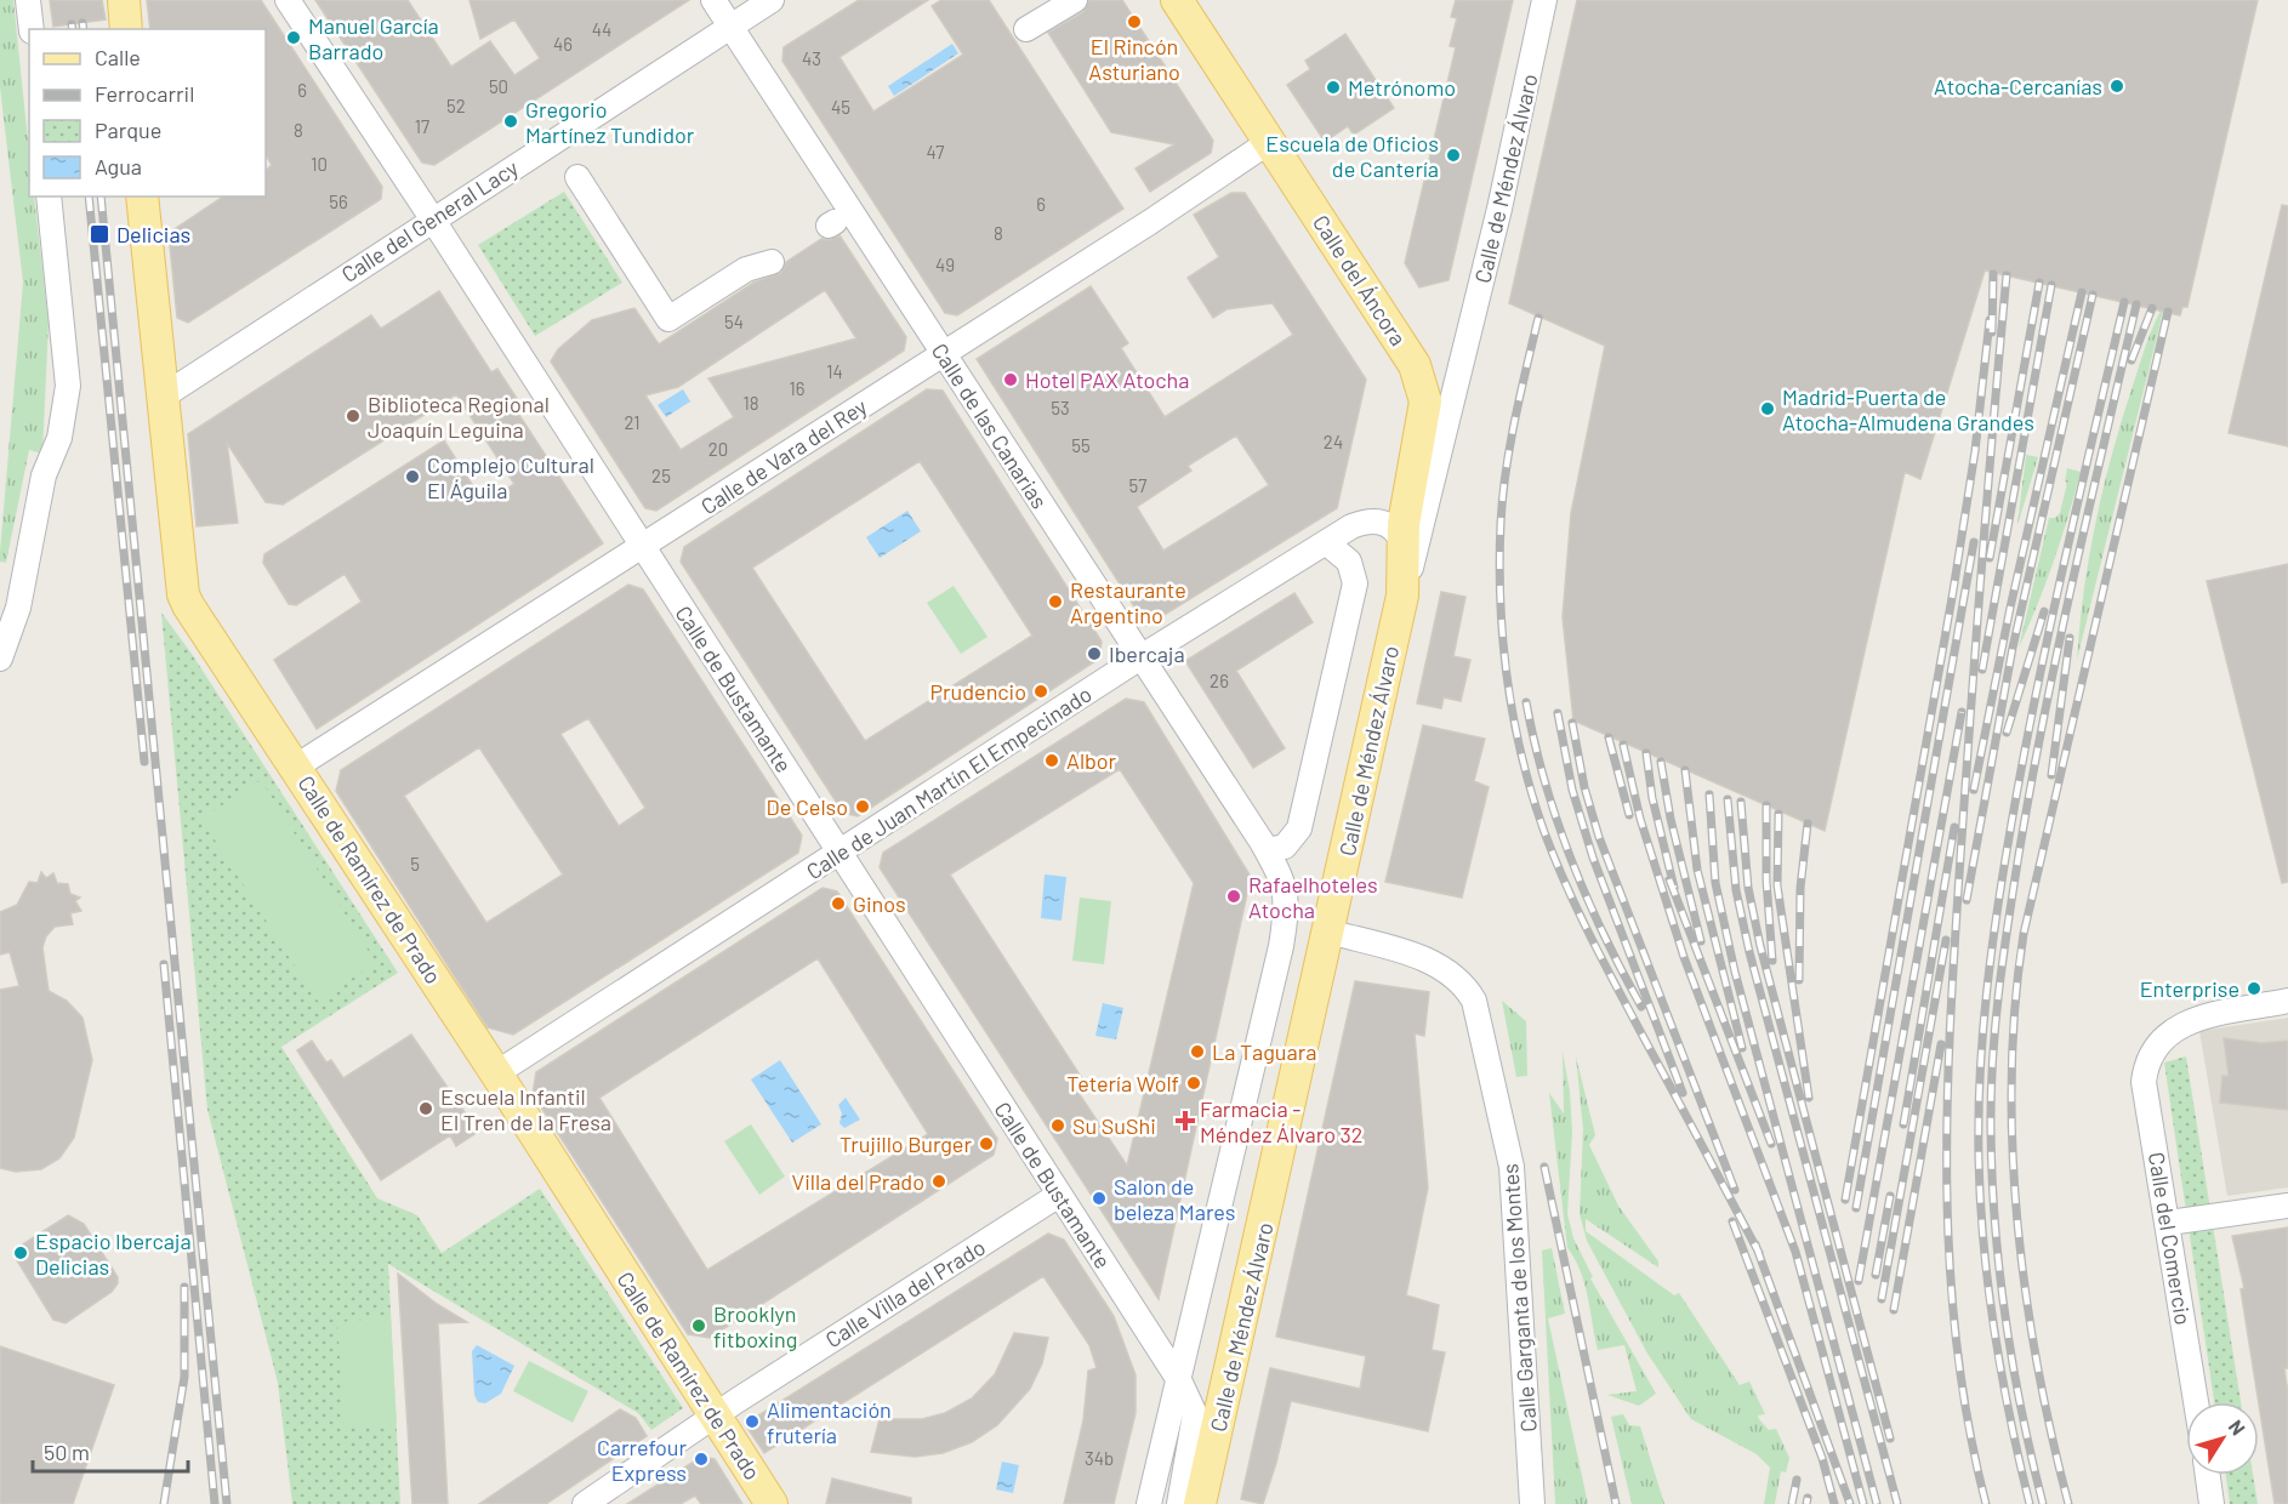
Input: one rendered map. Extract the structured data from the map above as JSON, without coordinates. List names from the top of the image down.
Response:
{
  "streets": {
    "main road": ["Calle de Méndez Álvaro", "Calle del Áncora", "Calle de Ramírez de Prado"],
    "street": [
      "Calle del General Lacy",
      "Calle de las Canarias",
      "Calle de Vara del Rey",
      "Calle de Bustamante",
      "Calle de Juan Martín El Empecinado",
      "Calle del Comercio",
      "Calle Villa del Prado",
      "Calle Garganta de los Montes"
    ]
  },
  "crossings": [
    ["Calle de Méndez Álvaro", "Calle del Áncora"],
    ["Calle de Méndez Álvaro", "Calle de Bustamante"],
    ["Calle de Méndez Álvaro", "Calle Garganta de los Montes"],
    ["Calle del General Lacy", "Calle de las Canarias"],
    ["Calle del General Lacy", "Calle de Bustamante"],
    ["Calle del General Lacy", "Calle de Ramírez de Prado"],
    ["Calle del Áncora", "Calle de Vara del Rey"],
    ["Calle del Áncora", "Calle de Juan Martín El Empecinado"],
    ["Calle de las Canarias", "Calle de Vara del Rey"],
    ["Calle de las Canarias", "Calle de Juan Martín El Empecinado"],
    ["Calle de Vara del Rey", "Calle de Bustamante"],
    ["Calle de Vara del Rey", "Calle de Ramírez de Prado"],
    ["Calle de Bustamante", "Calle de Juan Martín El Empecinado"],
    ["Calle de Bustamante", "Calle Villa del Prado"],
    ["Calle de Juan Martín El Empecinado", "Calle de Ramírez de Prado"],
    ["Calle de Ramírez de Prado", "Calle Villa del Prado"]
  ],
  "places": {
    "other": [
      "El Rincón Asturiano",
      "Manuel García Barrado",
      "Atocha-Cercanías",
      "Metrónomo",
      "Gregorio Martínez Tundidor",
      "Escuela de Oficios de Cantería",
      "Hotel PAX Atocha",
      "Madrid-Puerta de Atocha-Almudena Grandes",
      "Biblioteca Regional Joaquín Leguina",
      "Complejo Cultural El Águila",
      "Restaurante Argentino",
      "Ibercaja",
      "Prudencio",
      "Albor",
      "De Celso",
      "Rafaelhoteles Atocha",
      "Ginos",
      "Enterprise",
      "La Taguara",
      "Tetería Wolf",
      "Escuela Infantil El Tren de la Fresa",
      "Su SuShi",
      "Trujillo Burger",
      "Villa del Prado",
      "Salon de beleza Mares",
      "Espacio Ibercaja Delicias",
      "Brooklyn fitboxing",
      "Alimentación frutería",
      "Carrefour Express"
    ],
    "transit": ["Delicias"],
    "health": ["Farmacia - Méndez Álvaro 32"]
  },
  "house_numbers": [
    "44",
    "46",
    "43",
    "50",
    "6",
    "52",
    "45",
    "17",
    "8",
    "47",
    "10",
    "56",
    "6",
    "8",
    "49",
    "54",
    "14",
    "16",
    "18",
    "53",
    "21",
    "24",
    "55",
    "20",
    "25",
    "57",
    "26",
    "5",
    "34b"
  ],
  "legend": [
    "Calle",
    "Ferrocarril",
    "Parque",
    "Agua"
  ],
  "scale_bar": "50 m",
  "north": "top right"
}
